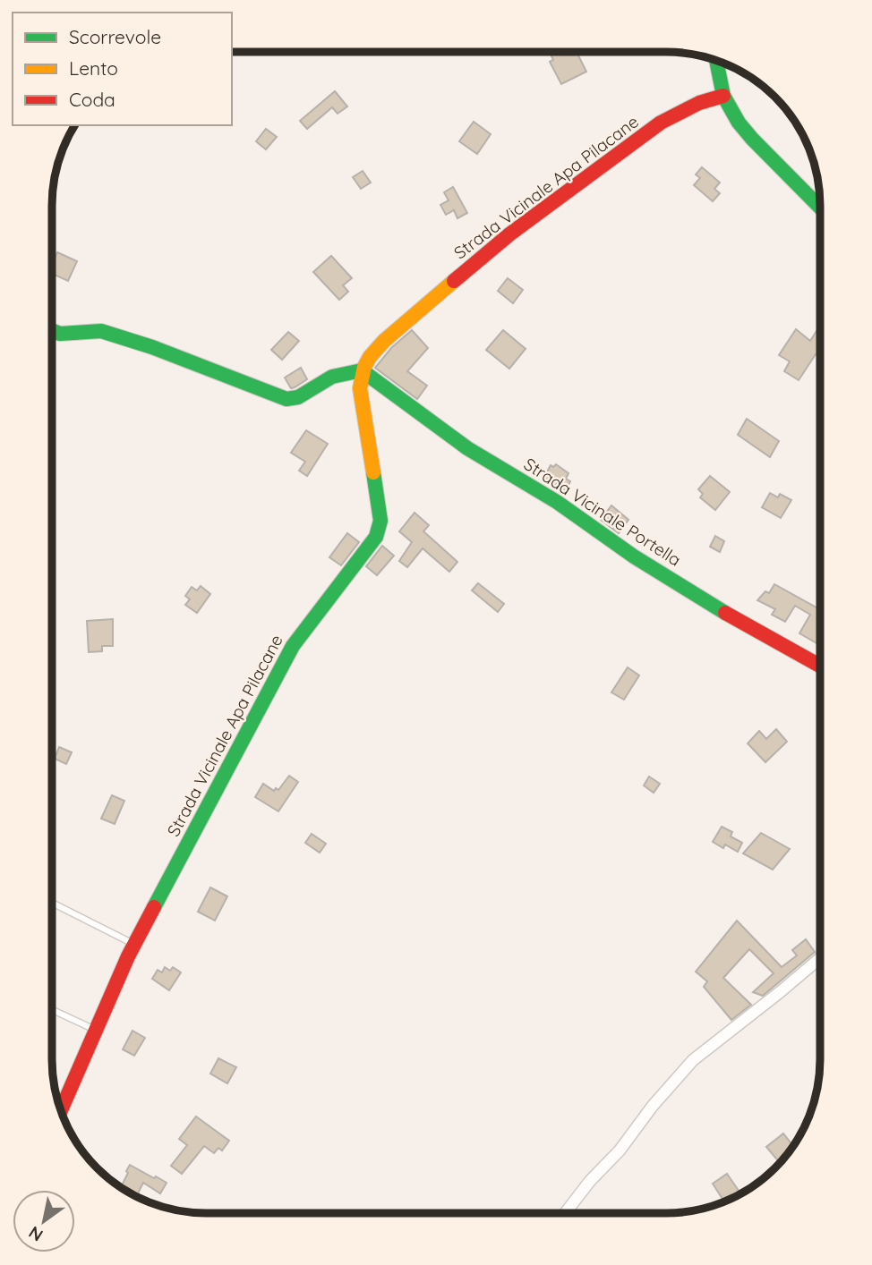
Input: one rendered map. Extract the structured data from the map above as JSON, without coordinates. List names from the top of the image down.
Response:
{
  "streets": {
    "street": ["Strada Vicinale Apa Pilacane", "Strada Vicinale Portella"]
  },
  "crossings": [
    ["Strada Vicinale Apa Pilacane", "Strada Vicinale Portella"]
  ],
  "legend": ["Scorrevole", "Lento", "Coda"],
  "north": "bottom left"
}
